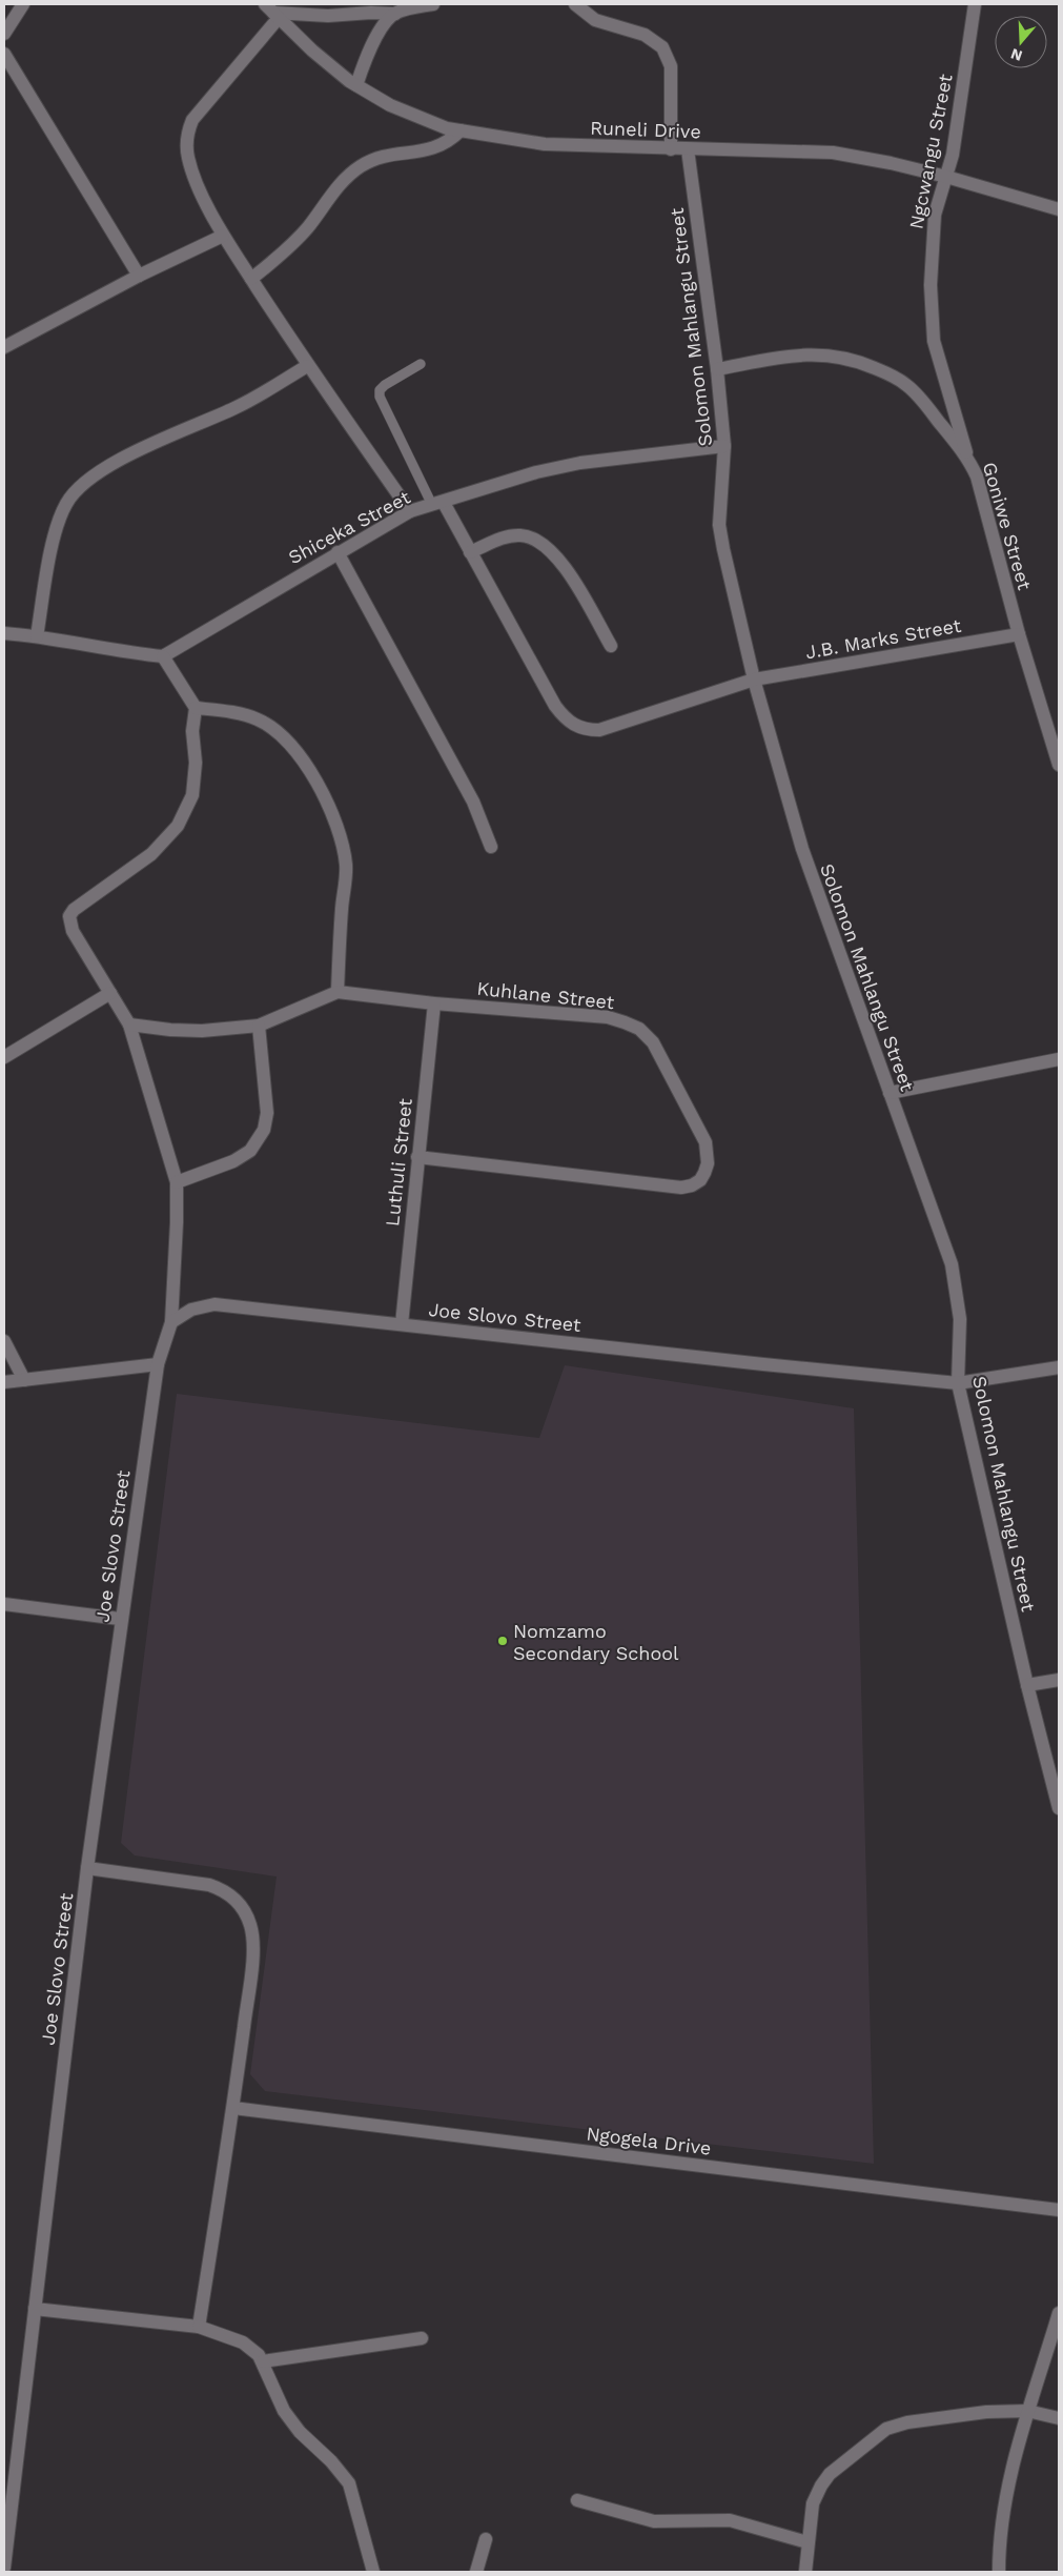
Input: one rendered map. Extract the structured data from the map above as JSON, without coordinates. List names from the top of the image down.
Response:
{
  "streets": {
    "street": [
      "Runeli Drive",
      "Ngcwangu Street",
      "Solomon Mahlangu Street",
      "Goniwe Street",
      "Shiceka Street",
      "J.B. Marks Street",
      "Kuhlane Street",
      "Luthuli Street",
      "Joe Slovo Street",
      "Ngogela Drive"
    ]
  },
  "crossings": [
    ["Runeli Drive", "Ngcwangu Street"],
    ["Runeli Drive", "Solomon Mahlangu Street"],
    ["Ngcwangu Street", "Goniwe Street"],
    ["Solomon Mahlangu Street", "Goniwe Street"],
    ["Solomon Mahlangu Street", "Shiceka Street"],
    ["Solomon Mahlangu Street", "J.B. Marks Street"],
    ["Solomon Mahlangu Street", "Joe Slovo Street"],
    ["Goniwe Street", "J.B. Marks Street"],
    ["Kuhlane Street", "Luthuli Street"],
    ["Luthuli Street", "Joe Slovo Street"]
  ],
  "places": ["Nomzamo Secondary School"],
  "north": "bottom"
}
